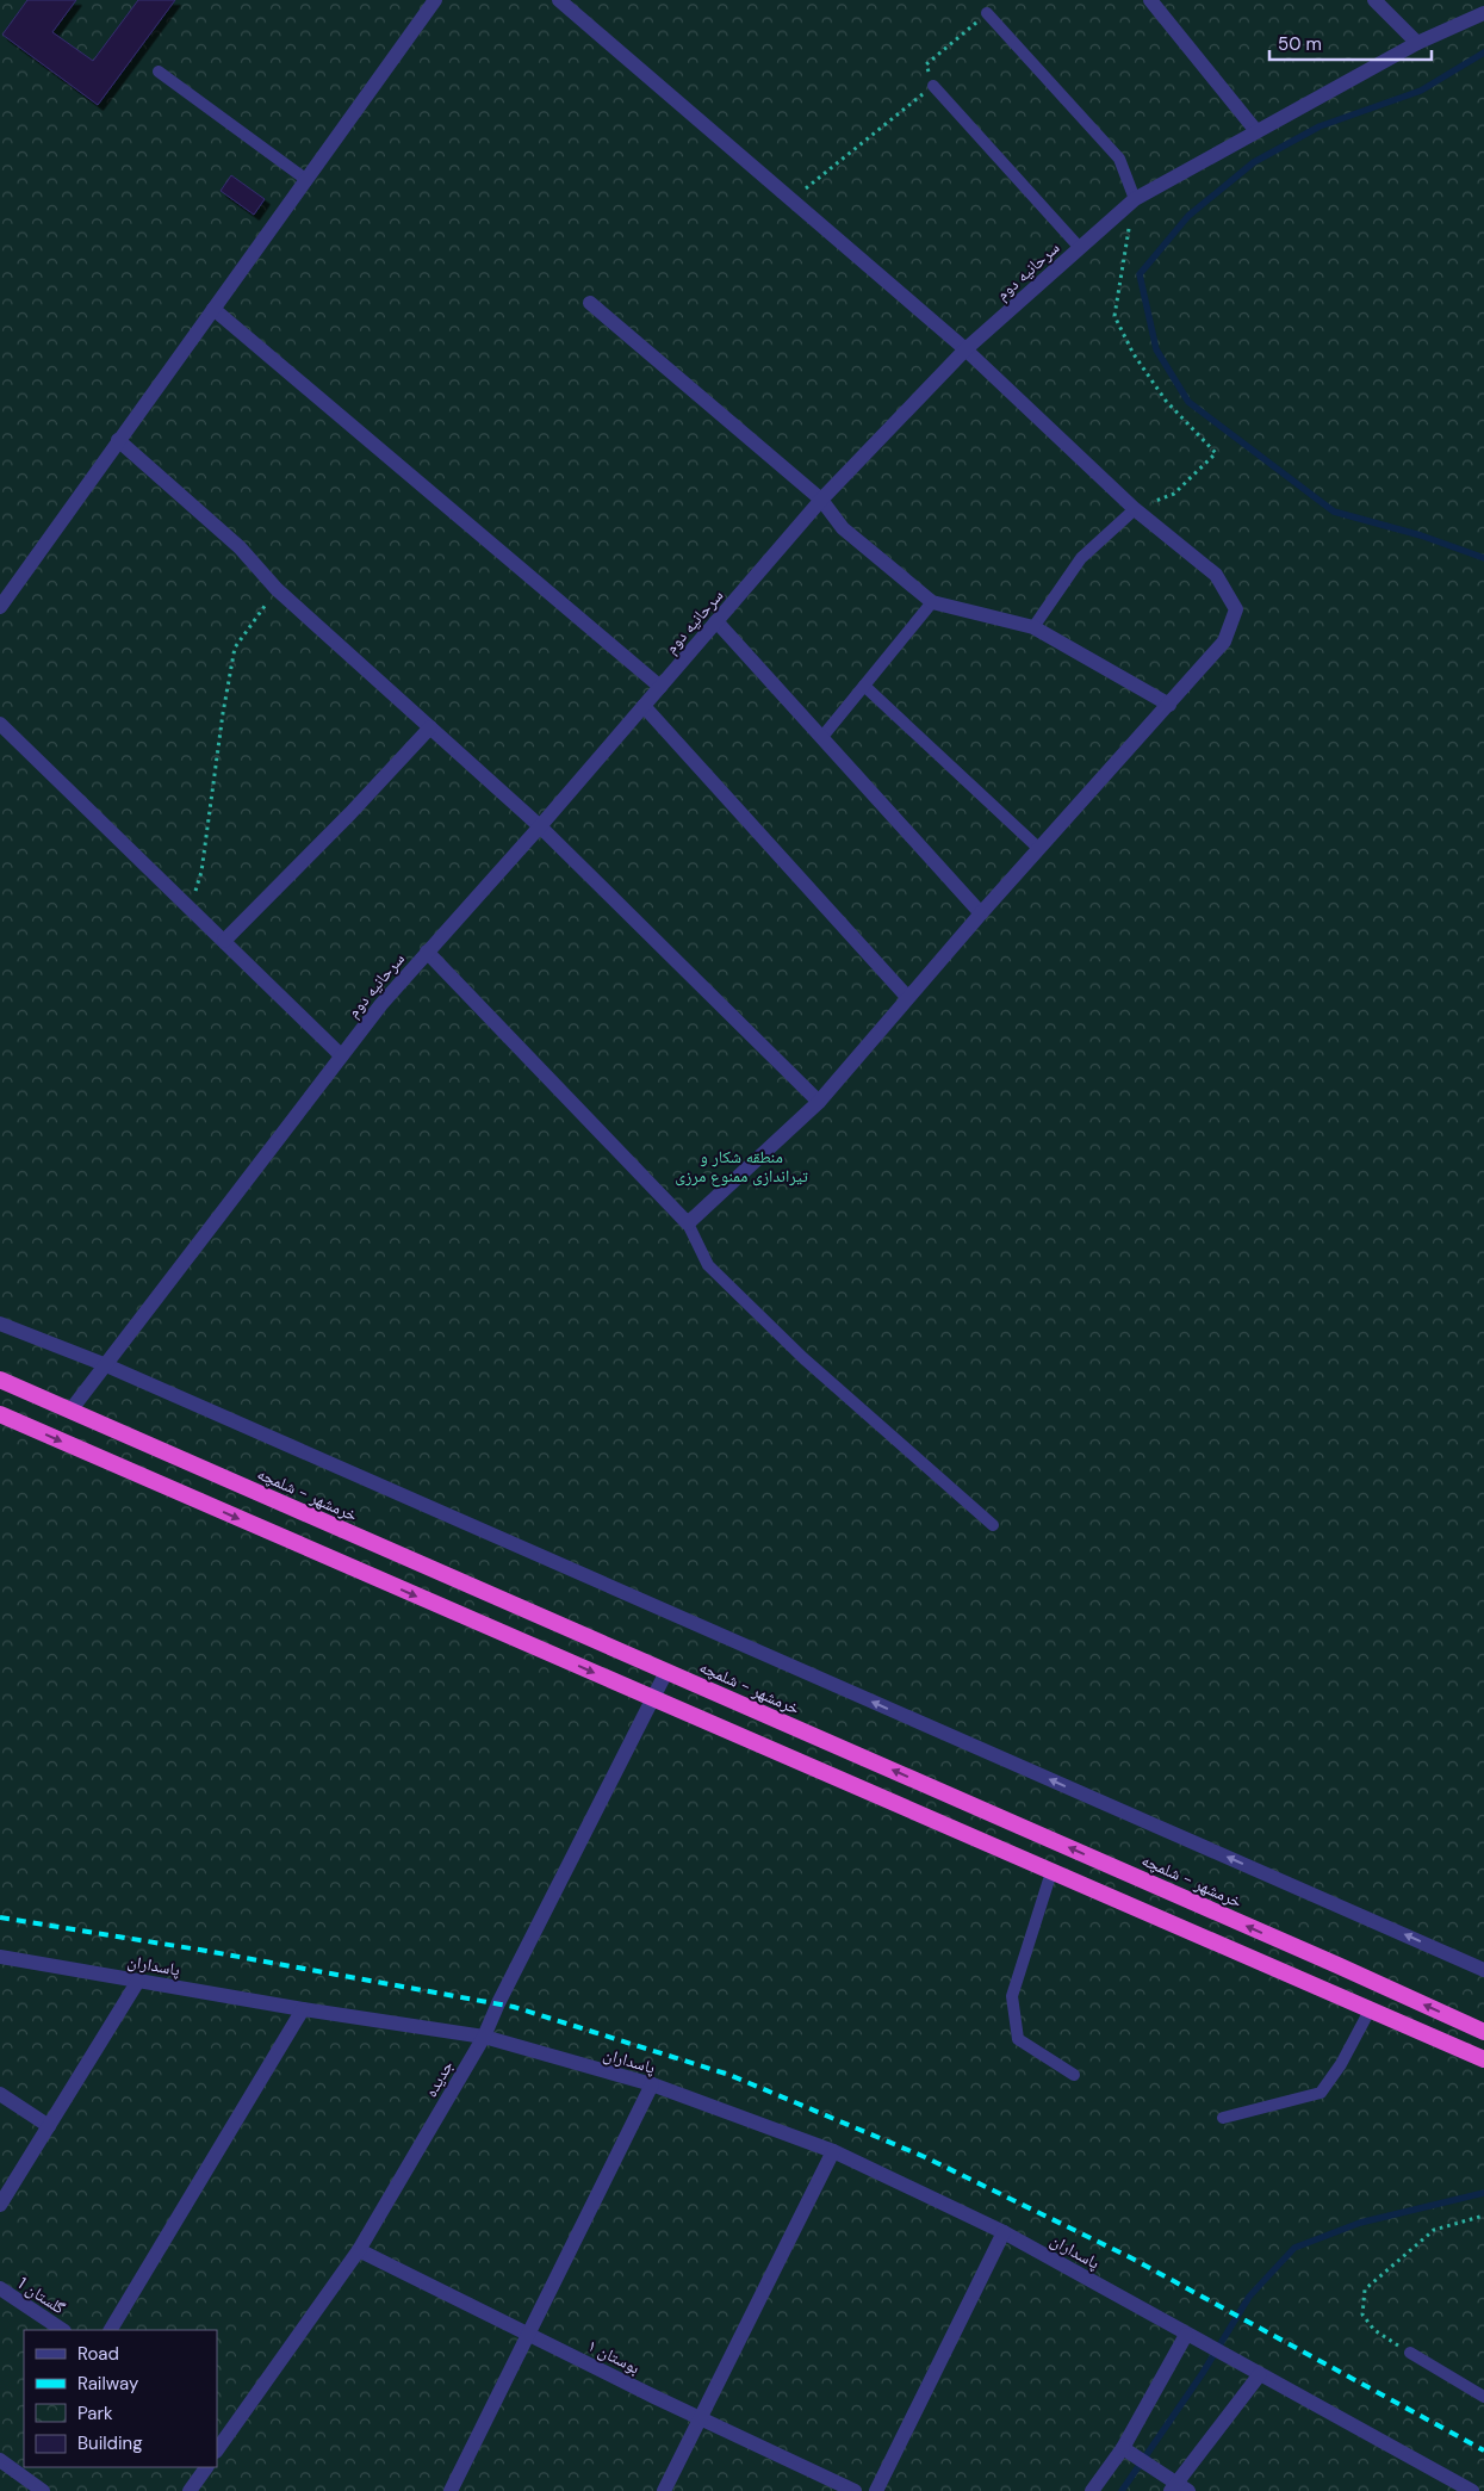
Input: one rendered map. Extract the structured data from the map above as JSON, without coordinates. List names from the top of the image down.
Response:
{
  "streets": {
    "highway": ["خرمشهر - شلمچه"],
    "street": [
      "سرحانیه دوم",
      "پاسداران",
      "جدیده",
      "گلستان 1",
      "بوستان ۱"
    ]
  },
  "crossings": [
    ["سرحانیه دوم", "خرمشهر - شلمچه"],
    ["خرمشهر - شلمچه", "جدیده"],
    ["پاسداران", "جدیده"],
    ["جدیده", "بوستان ۱"]
  ],
  "parks": ["منطقه شکار و تیراندازی ممنوع مرزی"],
  "legend": [
    "Road",
    "Railway",
    "Park",
    "Building"
  ],
  "scale_bar": "50 m"
}
